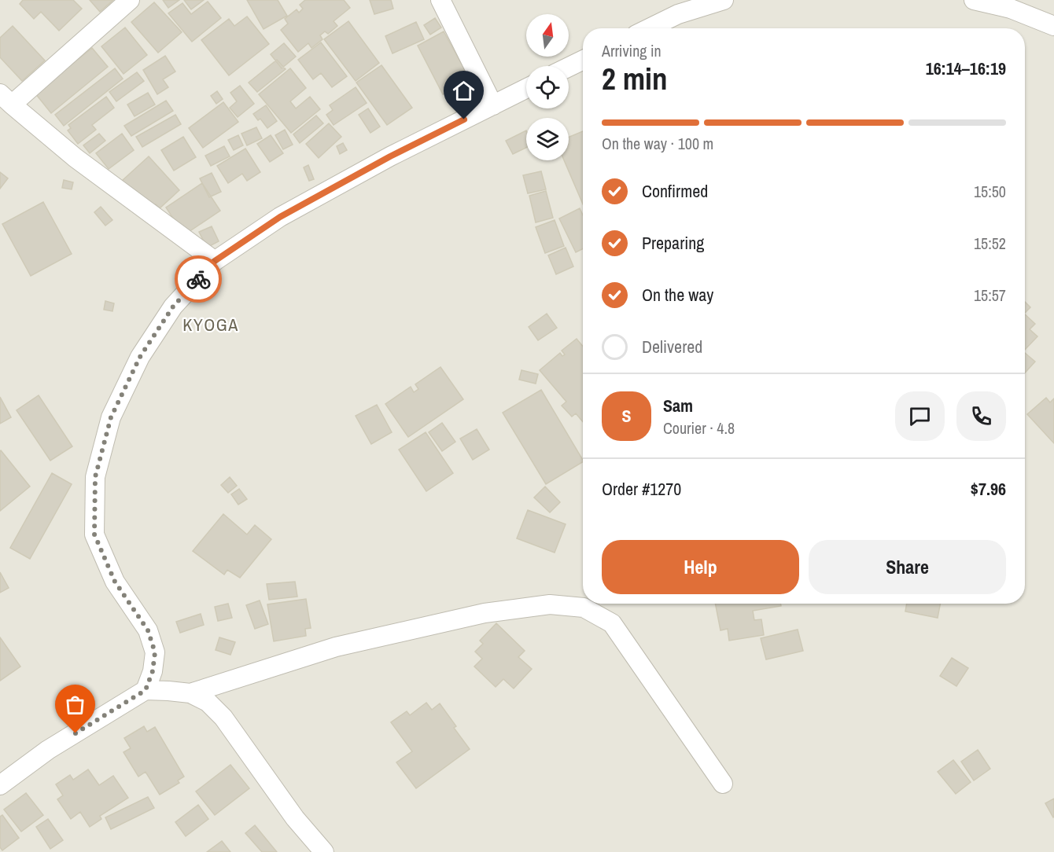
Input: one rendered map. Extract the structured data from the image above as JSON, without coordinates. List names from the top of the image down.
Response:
{
  "districts": ["KYOGA"],
  "north": "top",
  "page": {
    "heading": ["2 min", "Arriving in", "16:14–16:19"],
    "panel": [
      "Sam",
      "Courier · 4.8",
      "Order #1270",
      "$7.96"
    ],
    "bar": "On the way · 100 m",
    "list": [
      ["Confirmed", "15:50"],
      ["Preparing", "15:52"],
      ["On the way", "15:57"],
      "Delivered"
    ],
    "round": "S",
    "buttons": ["Help", "Share"]
  }
}
